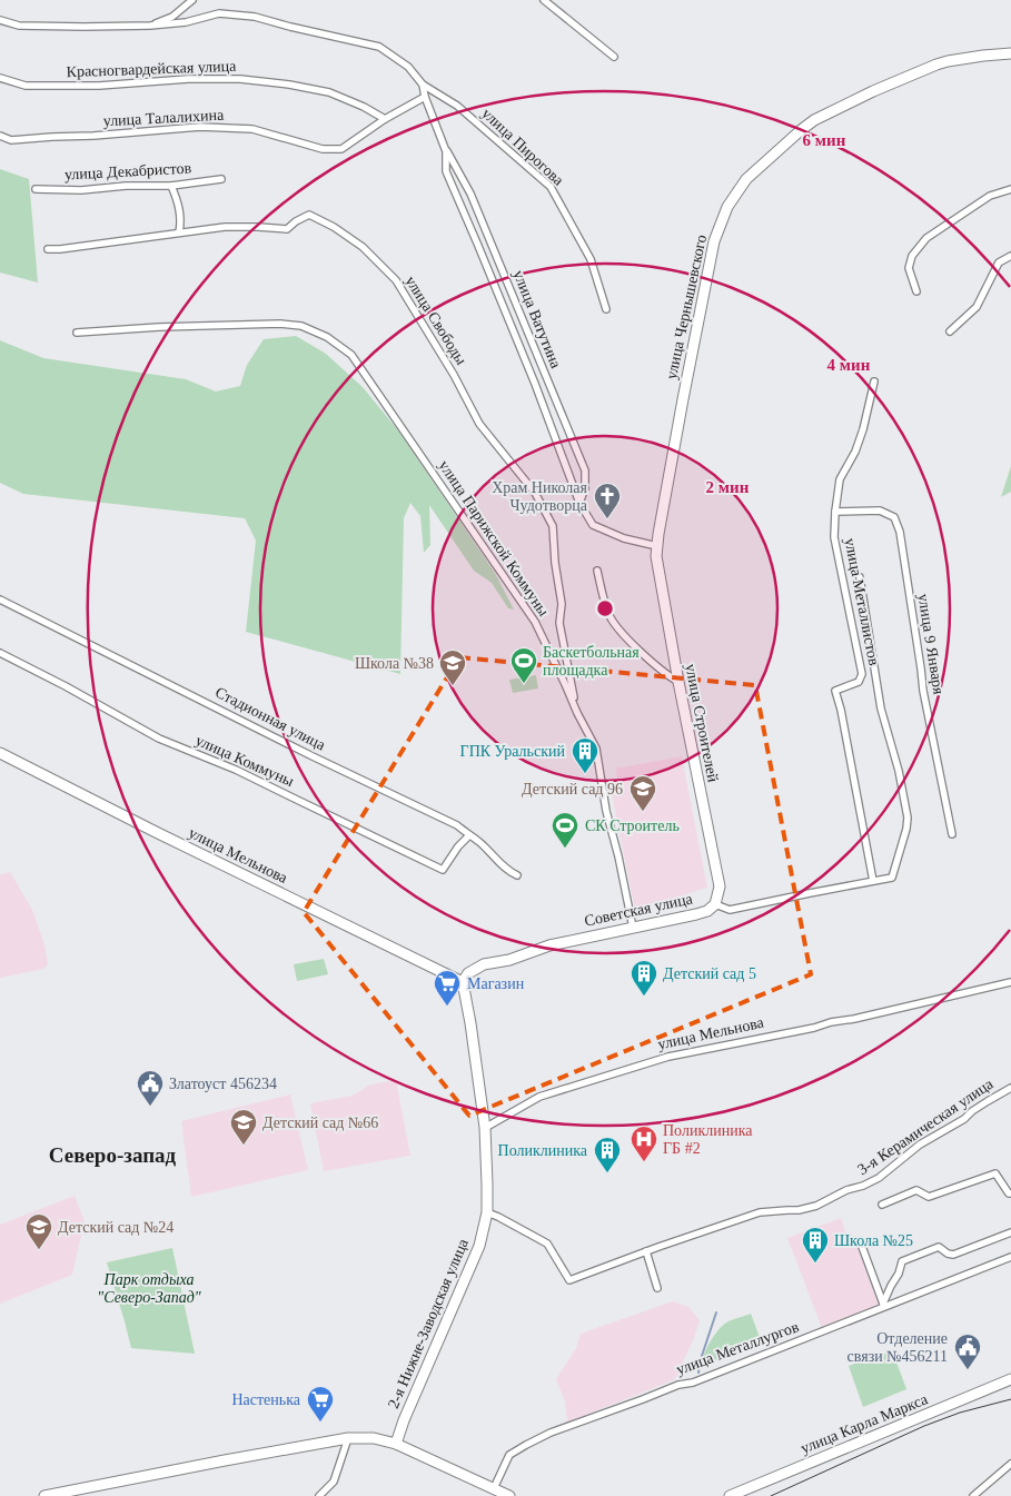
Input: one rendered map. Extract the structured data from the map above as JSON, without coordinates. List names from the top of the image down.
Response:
{
  "streets": {
    "main road": [
      "улица Чернышевского",
      "улица Строителей",
      "улица Мельнова",
      "Советская улица",
      "2-я Нижне-Заводская улица",
      "улица Карла Маркса"
    ],
    "street": [
      "Красногвардейская улица",
      "улица Талалихина",
      "улица Пирогова",
      "улица Декабристов",
      "улица Ватутина",
      "улица Свободы",
      "улица Парижской Коммуны",
      "улица Металлистов",
      "улица 9 Января",
      "Стадионная улица",
      "улица Коммуны",
      "3-я Керамическая улица",
      "улица Металлургов"
    ]
  },
  "crossings": [
    ["Красногвардейская улица", "улица Талалихина"],
    ["улица Пирогова", "улица Ватутина"],
    ["улица Чернышевского", "улица Ватутина"],
    ["улица Чернышевского", "улица Строителей"],
    ["улица Ватутина", "улица Строителей"],
    ["улица Свободы", "улица Парижской Коммуны"],
    ["улица Парижской Коммуны", "Советская улица"],
    ["улица Металлистов", "улица 9 Января"],
    ["улица Металлистов", "Советская улица"],
    ["Стадионная улица", "улица Коммуны"],
    ["улица Строителей", "Советская улица"],
    ["улица Мельнова", "Советская улица"],
    ["улица Мельнова", "2-я Нижне-Заводская улица"],
    ["Советская улица", "2-я Нижне-Заводская улица"],
    ["3-я Керамическая улица", "2-я Нижне-Заводская улица"]
  ],
  "districts": ["Северо-запад"],
  "parks": ["Парк отдыха \"Северо-Запад\""],
  "places": {
    "church": ["Храм Николая Чудотворца"],
    "sports": ["Баскетбольная площадка", "СК Строитель"],
    "school or university": [
      "Школа №38",
      "Детский сад 96",
      "Детский сад №66",
      "Детский сад №24"
    ],
    "building": [
      "ГПК Уральский",
      "Детский сад 5",
      "Поликлиника",
      "Школа №25"
    ],
    "supermarket": ["Магазин", "Настенька"],
    "public building": ["Златоуст 456234", "Отделение связи №456211"],
    "hospital": ["Поликлиника ГБ #2"]
  },
  "rings": ["6 мин", "4 мин", "2 мин"]
}
